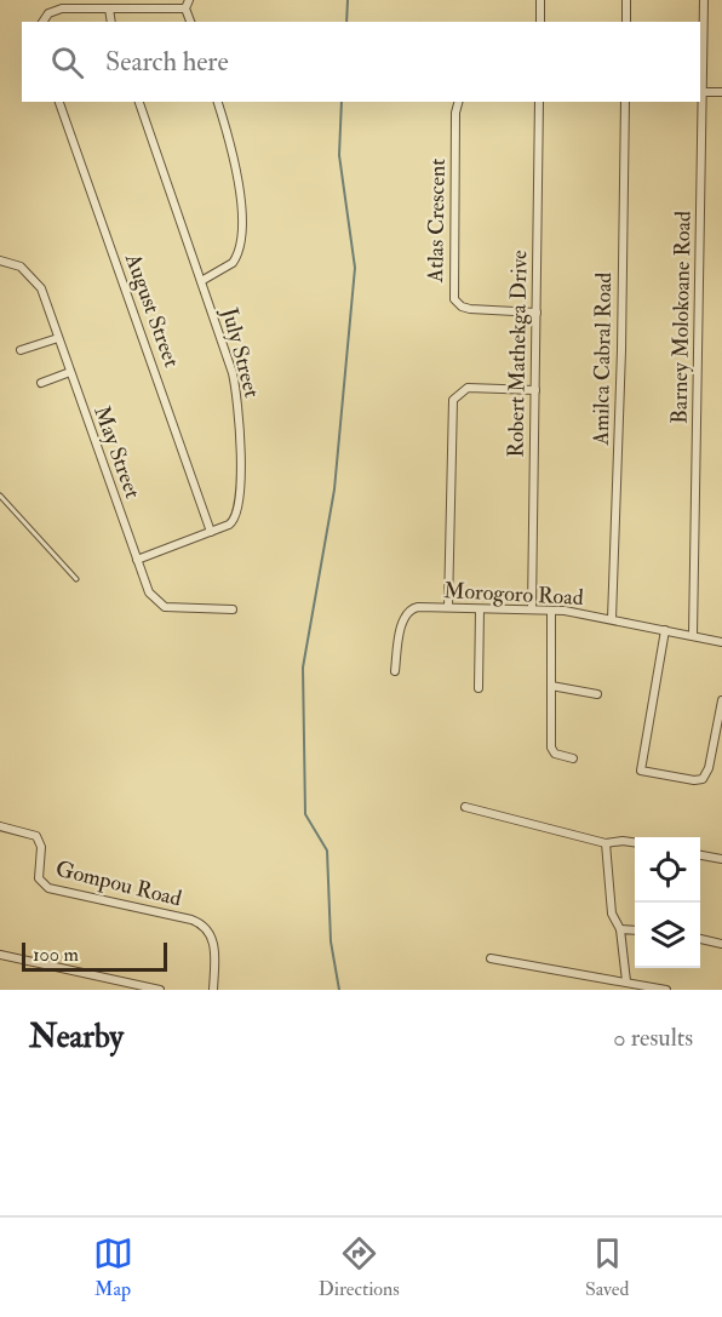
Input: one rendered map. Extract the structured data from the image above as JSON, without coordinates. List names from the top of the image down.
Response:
{
  "streets": {
    "street": [
      "Atlas Crescent",
      "August Street",
      "Barney Molokoane Road",
      "July Street",
      "Robert Mathekga Drive",
      "Amilca Cabral Road",
      "May Street",
      "Morogoro Road",
      "Gompou Road"
    ]
  },
  "crossings": [
    ["Atlas Crescent", "Robert Mathekga Drive"],
    ["August Street", "July Street"],
    ["Barney Molokoane Road", "Morogoro Road"],
    ["July Street", "May Street"],
    ["Robert Mathekga Drive", "Morogoro Road"],
    ["Amilca Cabral Road", "Morogoro Road"]
  ],
  "scale_bar": "100 m",
  "page": {
    "search": "Search here",
    "scale": "100 m",
    "heading": ["Nearby", "0 results"],
    "nav": ["Map", "Directions", "Saved"]
  }
}
